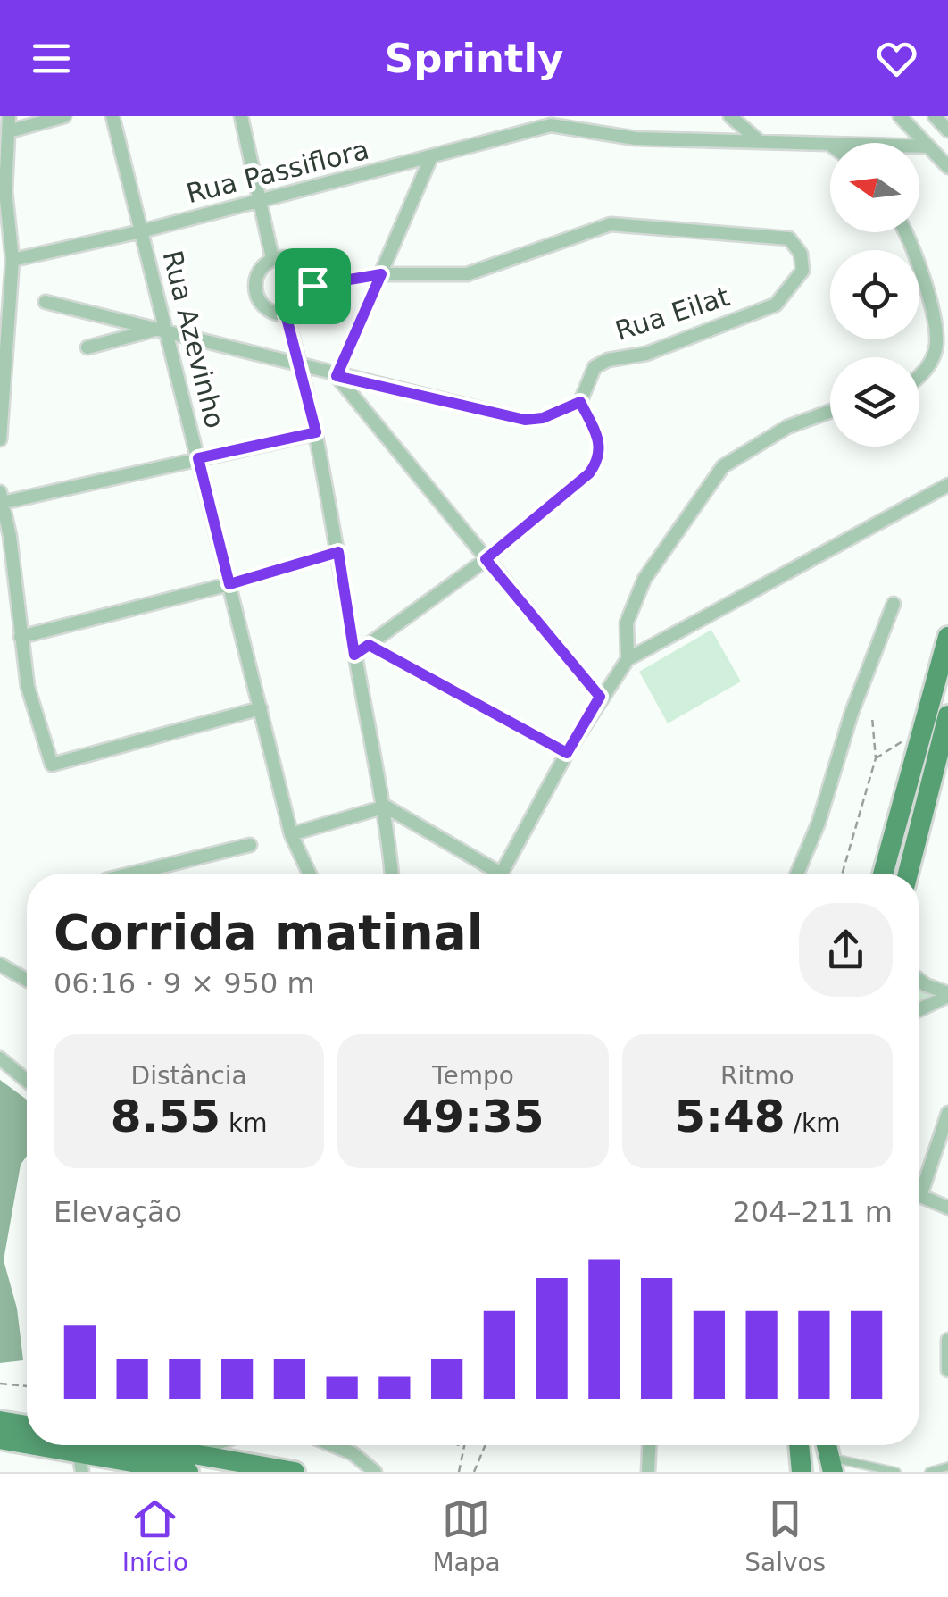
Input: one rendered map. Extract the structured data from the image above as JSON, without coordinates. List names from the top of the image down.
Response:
{
  "streets": {
    "street": ["Rua Passiflora", "Rua Eilat", "Rua Azevinho"]
  },
  "crossings": [
    ["Rua Passiflora", "Rua Azevinho"]
  ],
  "north": "left",
  "page": {
    "header": "Sprintly",
    "heading": ["Corrida matinal", "06:16 · 9 × 950 m"],
    "stats": [
      ["Distância", "8.55 km"],
      ["Tempo", "49:35"],
      ["Ritmo", "5:48 /km"]
    ],
    "chart": ["Elevação", "204–211 m"],
    "tabs": ["Início", "Mapa", "Salvos"]
  }
}
